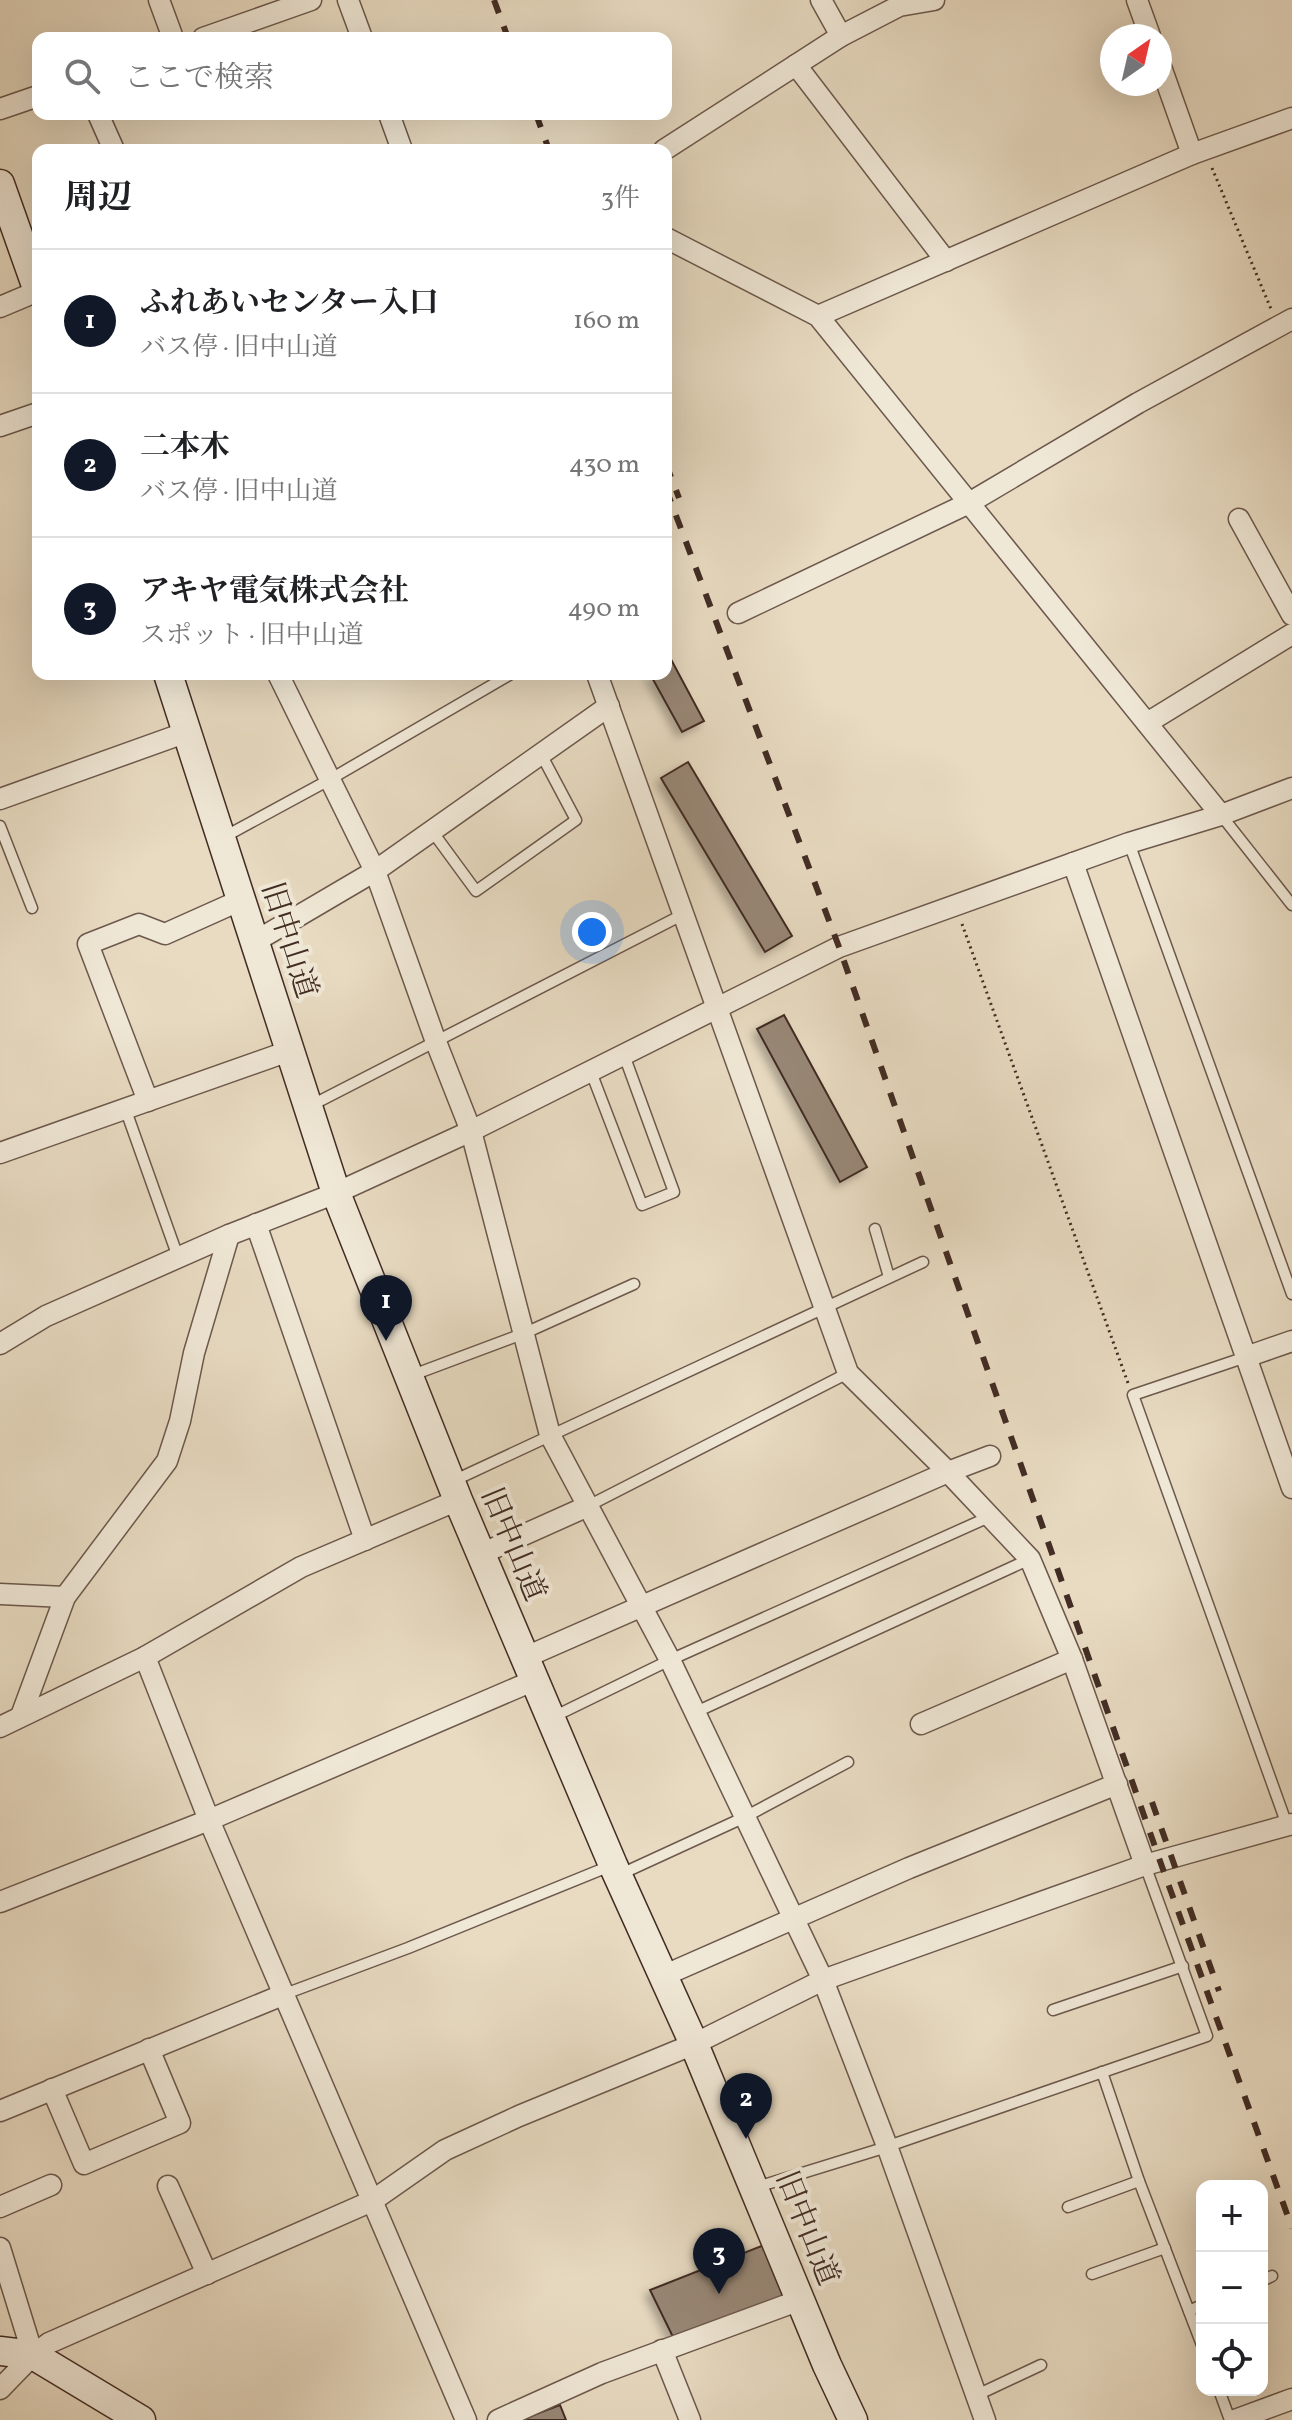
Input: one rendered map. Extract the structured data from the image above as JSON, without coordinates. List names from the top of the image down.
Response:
{
  "streets": {
    "main road": ["旧中山道"]
  },
  "north": "top right",
  "page": {
    "search": "ここで検索",
    "heading": ["周辺", "3件"],
    "list": [
      {
        "mark": "1",
        "name": "ふれあいセンター入口",
        "note": "バス停 · 旧中山道",
        "value": "160 m"
      },
      {
        "mark": "2",
        "name": "二本木",
        "note": "バス停 · 旧中山道",
        "value": "430 m"
      },
      {
        "mark": "3",
        "name": "アキヤ電気株式会社",
        "note": "スポット · 旧中山道",
        "value": "490 m"
      }
    ],
    "pins": ["1", "2", "3"],
    "map_buttons": ["+", "−"]
  }
}
